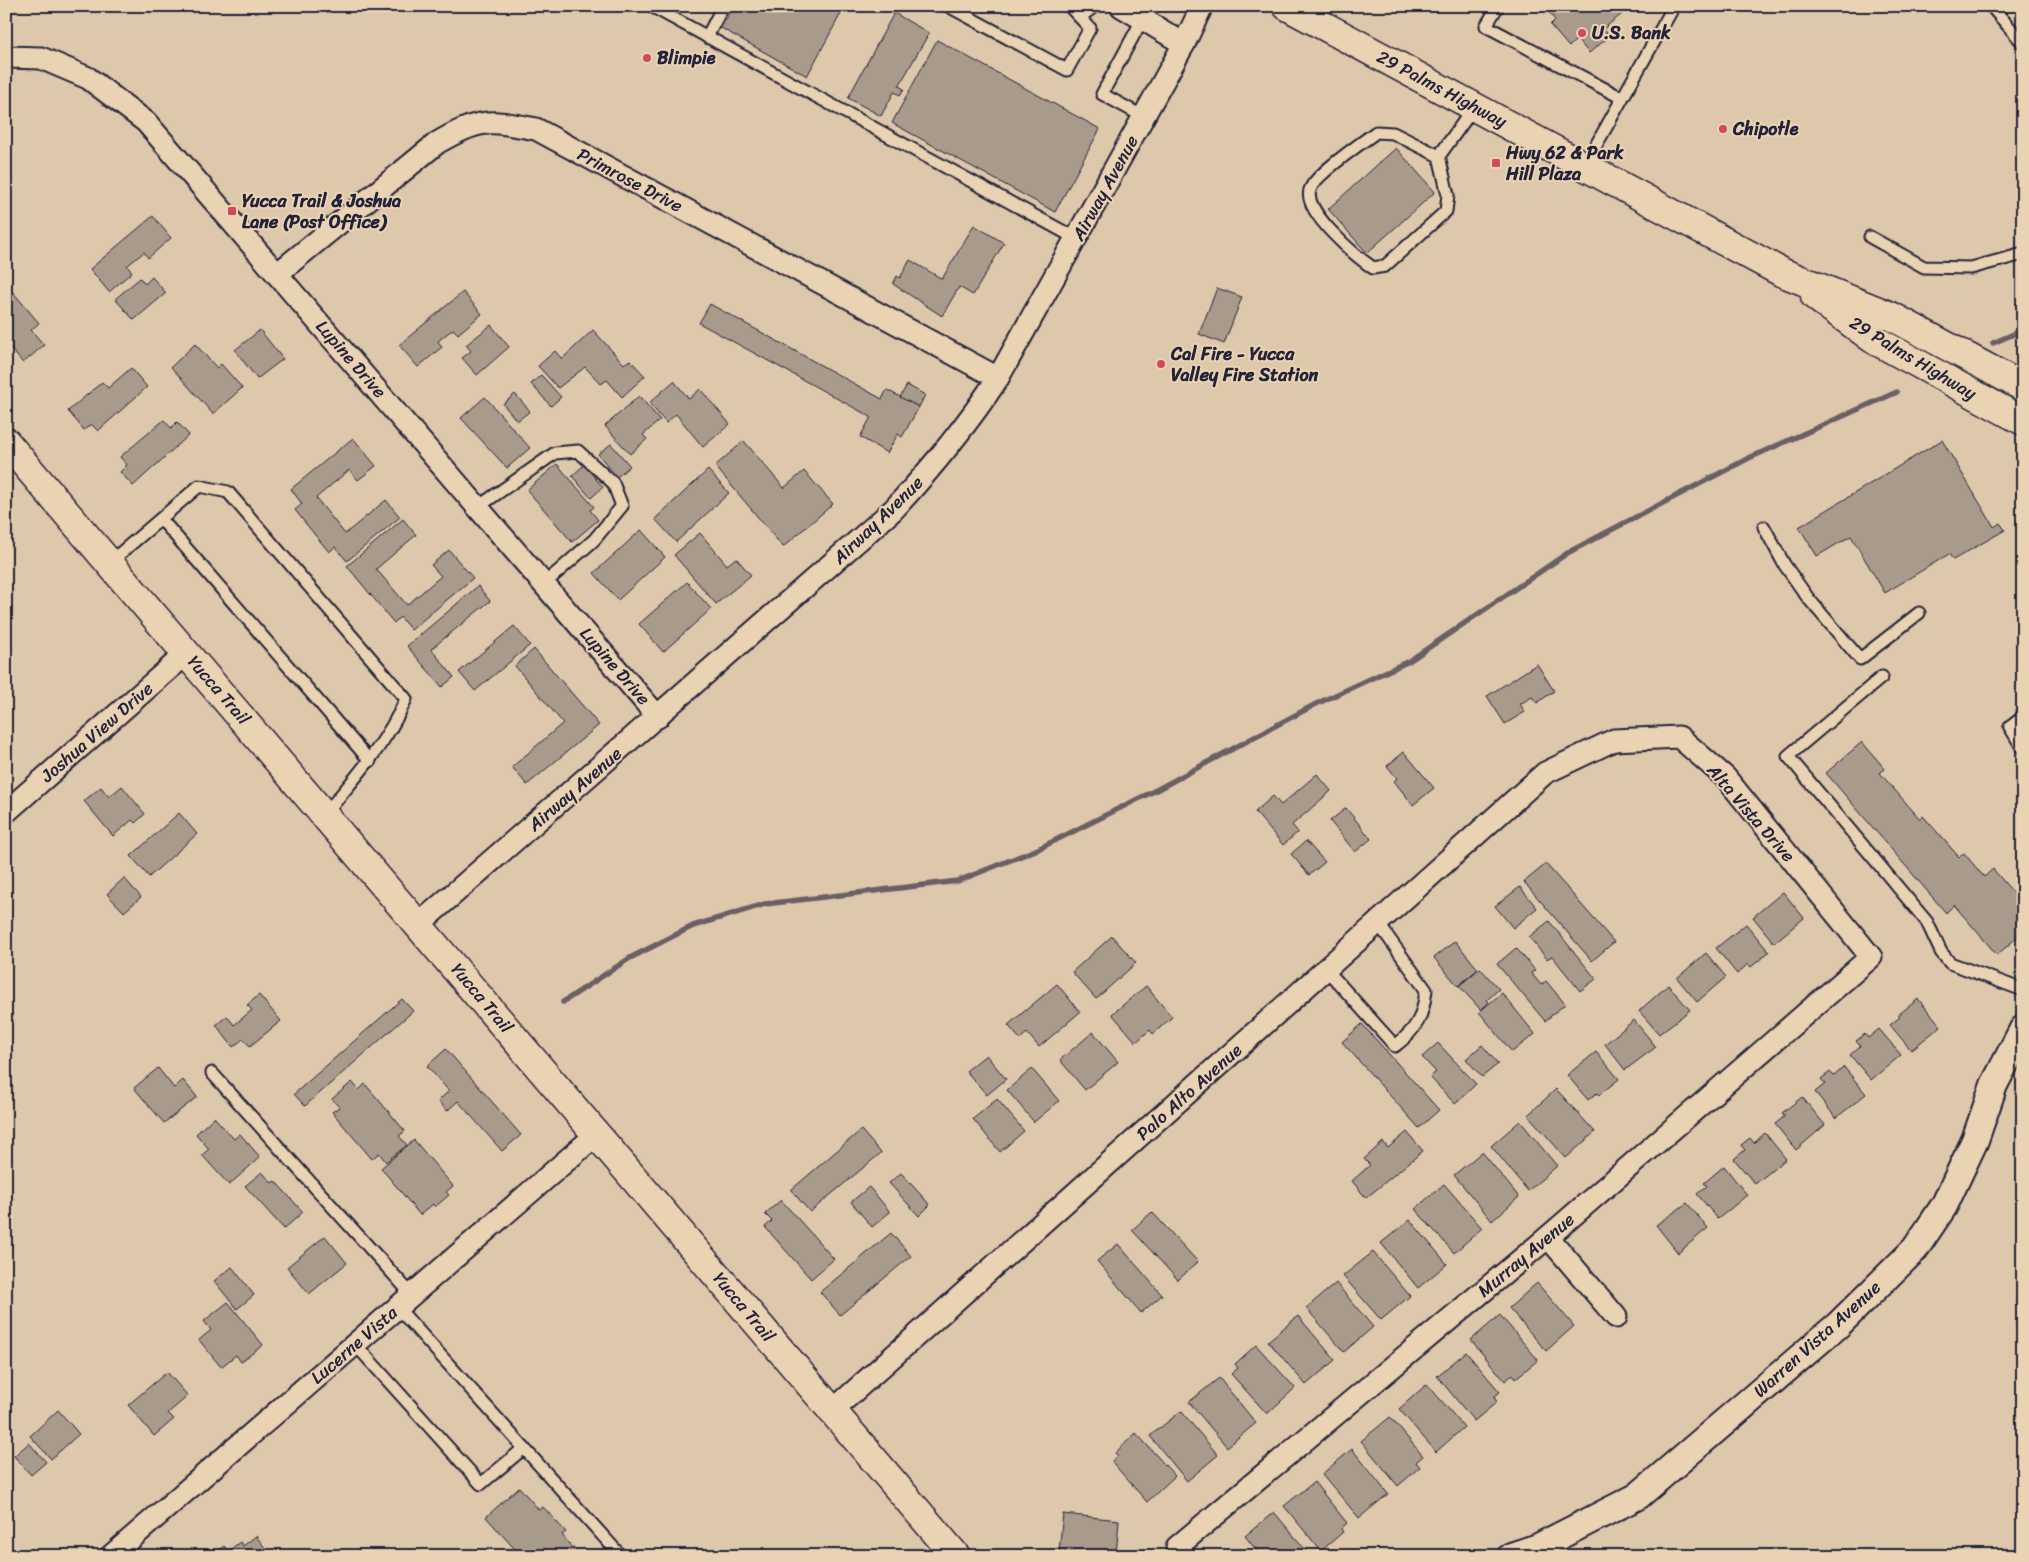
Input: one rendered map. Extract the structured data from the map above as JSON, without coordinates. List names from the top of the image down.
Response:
{
  "streets": {
    "main road": ["29 Palms Highway", "Yucca Trail"],
    "street": [
      "Primrose Drive",
      "Airway Avenue",
      "Lupine Drive",
      "Joshua View Drive",
      "Alta Vista Drive",
      "Palo Alto Avenue",
      "Murray Avenue",
      "Warren Vista Avenue",
      "Lucerne Vista"
    ]
  },
  "crossings": [
    ["Primrose Drive", "Airway Avenue"],
    ["Primrose Drive", "Lupine Drive"],
    ["Airway Avenue", "Lupine Drive"],
    ["Airway Avenue", "Yucca Trail"],
    ["Yucca Trail", "Joshua View Drive"],
    ["Yucca Trail", "Palo Alto Avenue"],
    ["Yucca Trail", "Lucerne Vista"],
    ["Alta Vista Drive", "Palo Alto Avenue"],
    ["Alta Vista Drive", "Murray Avenue"]
  ],
  "places": {
    "other": [
      "U.S. Bank",
      "Blimpie",
      "Chipotle",
      "Cal Fire - Yucca Valley Fire Station"
    ],
    "transit": ["Hwy 62 & Park Hill Plaza", "Yucca Trail & Joshua Lane (Post Office)"]
  }
}
